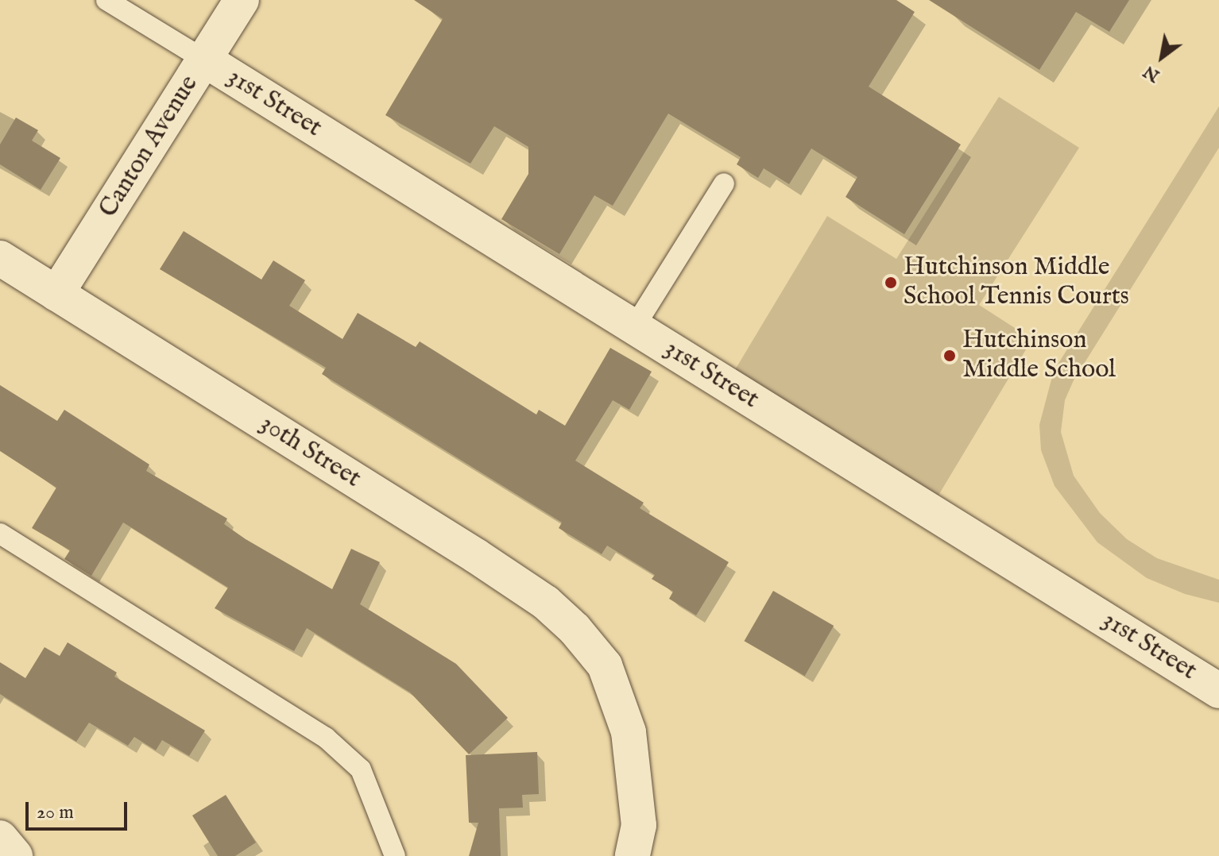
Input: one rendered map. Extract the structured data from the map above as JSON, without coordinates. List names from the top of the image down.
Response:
{
  "streets": {
    "street": ["31st Street", "Canton Avenue", "30th Street"]
  },
  "crossings": [
    ["31st Street", "Canton Avenue"],
    ["Canton Avenue", "30th Street"]
  ],
  "places": ["Hutchinson Middle School Tennis Courts", "Hutchinson Middle School"],
  "scale_bar": "20 m",
  "north": "bottom left"
}
